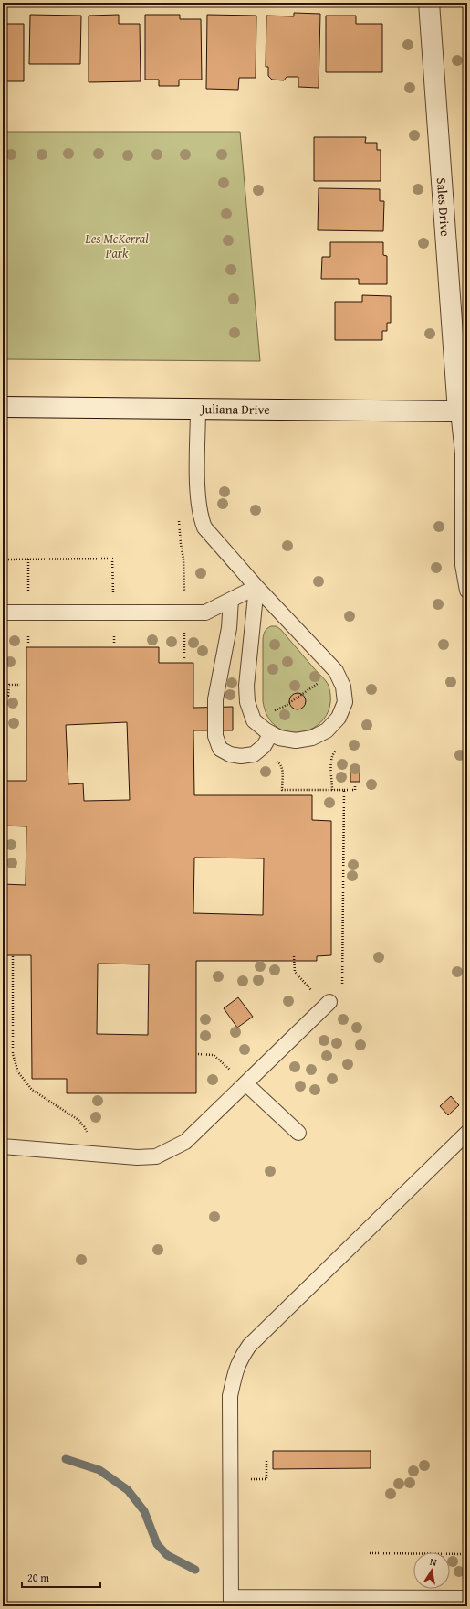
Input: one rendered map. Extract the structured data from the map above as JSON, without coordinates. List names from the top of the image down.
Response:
{
  "streets": {
    "street": ["Sales Drive", "Juliana Drive"]
  },
  "crossings": [
    ["Sales Drive", "Juliana Drive"]
  ],
  "parks": ["Les McKerral Park"],
  "scale_bar": "20 m",
  "north": "top"
}
